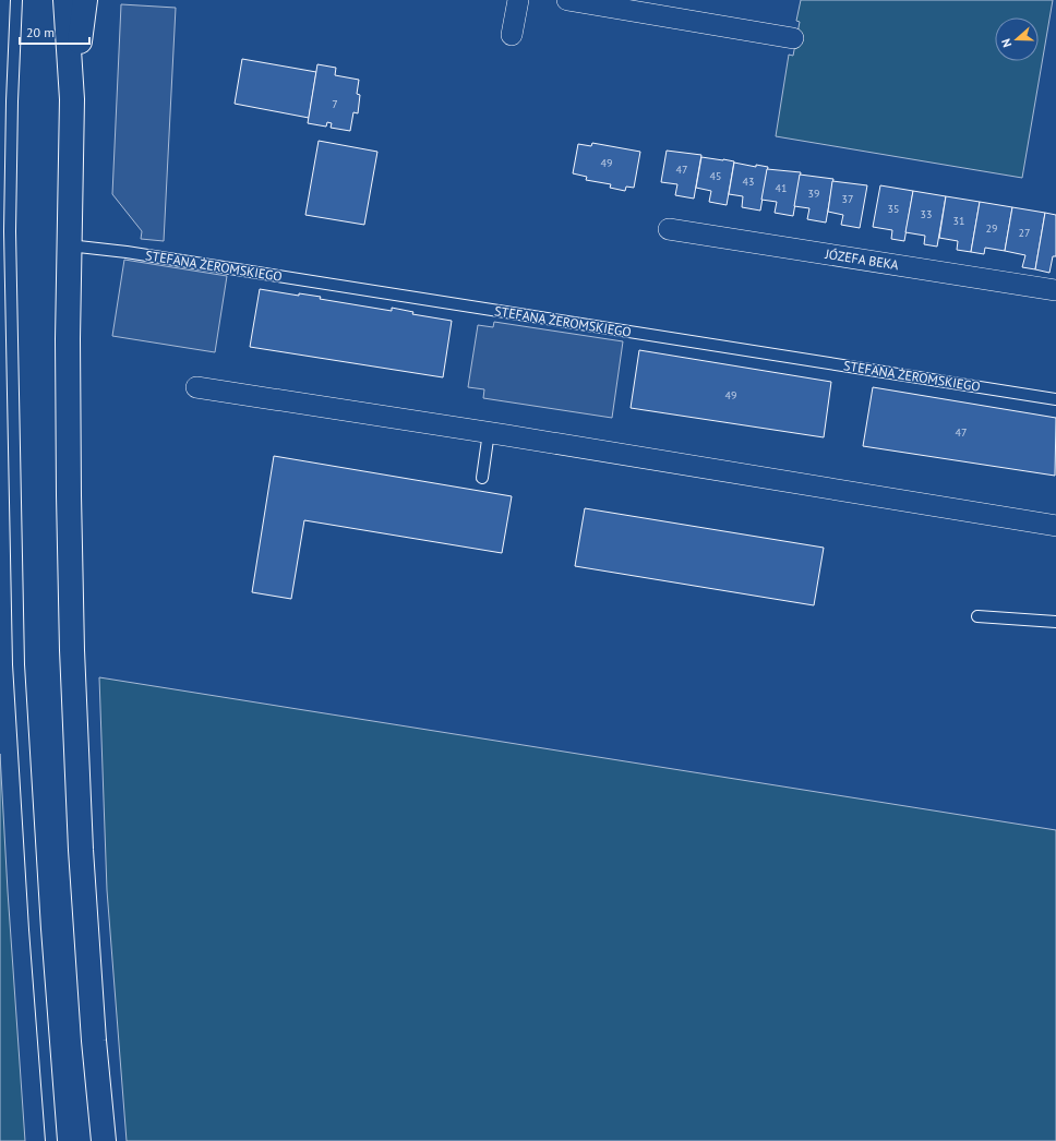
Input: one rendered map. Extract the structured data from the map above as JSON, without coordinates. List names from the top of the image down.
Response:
{
  "streets": {
    "street": ["JÓZEFA BEKA"],
    "lane": ["STEFANA ŻEROMSKIEGO"]
  },
  "house_numbers": [
    "7",
    "49",
    "47",
    "45",
    "43",
    "41",
    "39",
    "37",
    "35",
    "33",
    "31",
    "29",
    "27",
    "49",
    "47"
  ],
  "scale_bar": "20 m",
  "north": "left"
}
